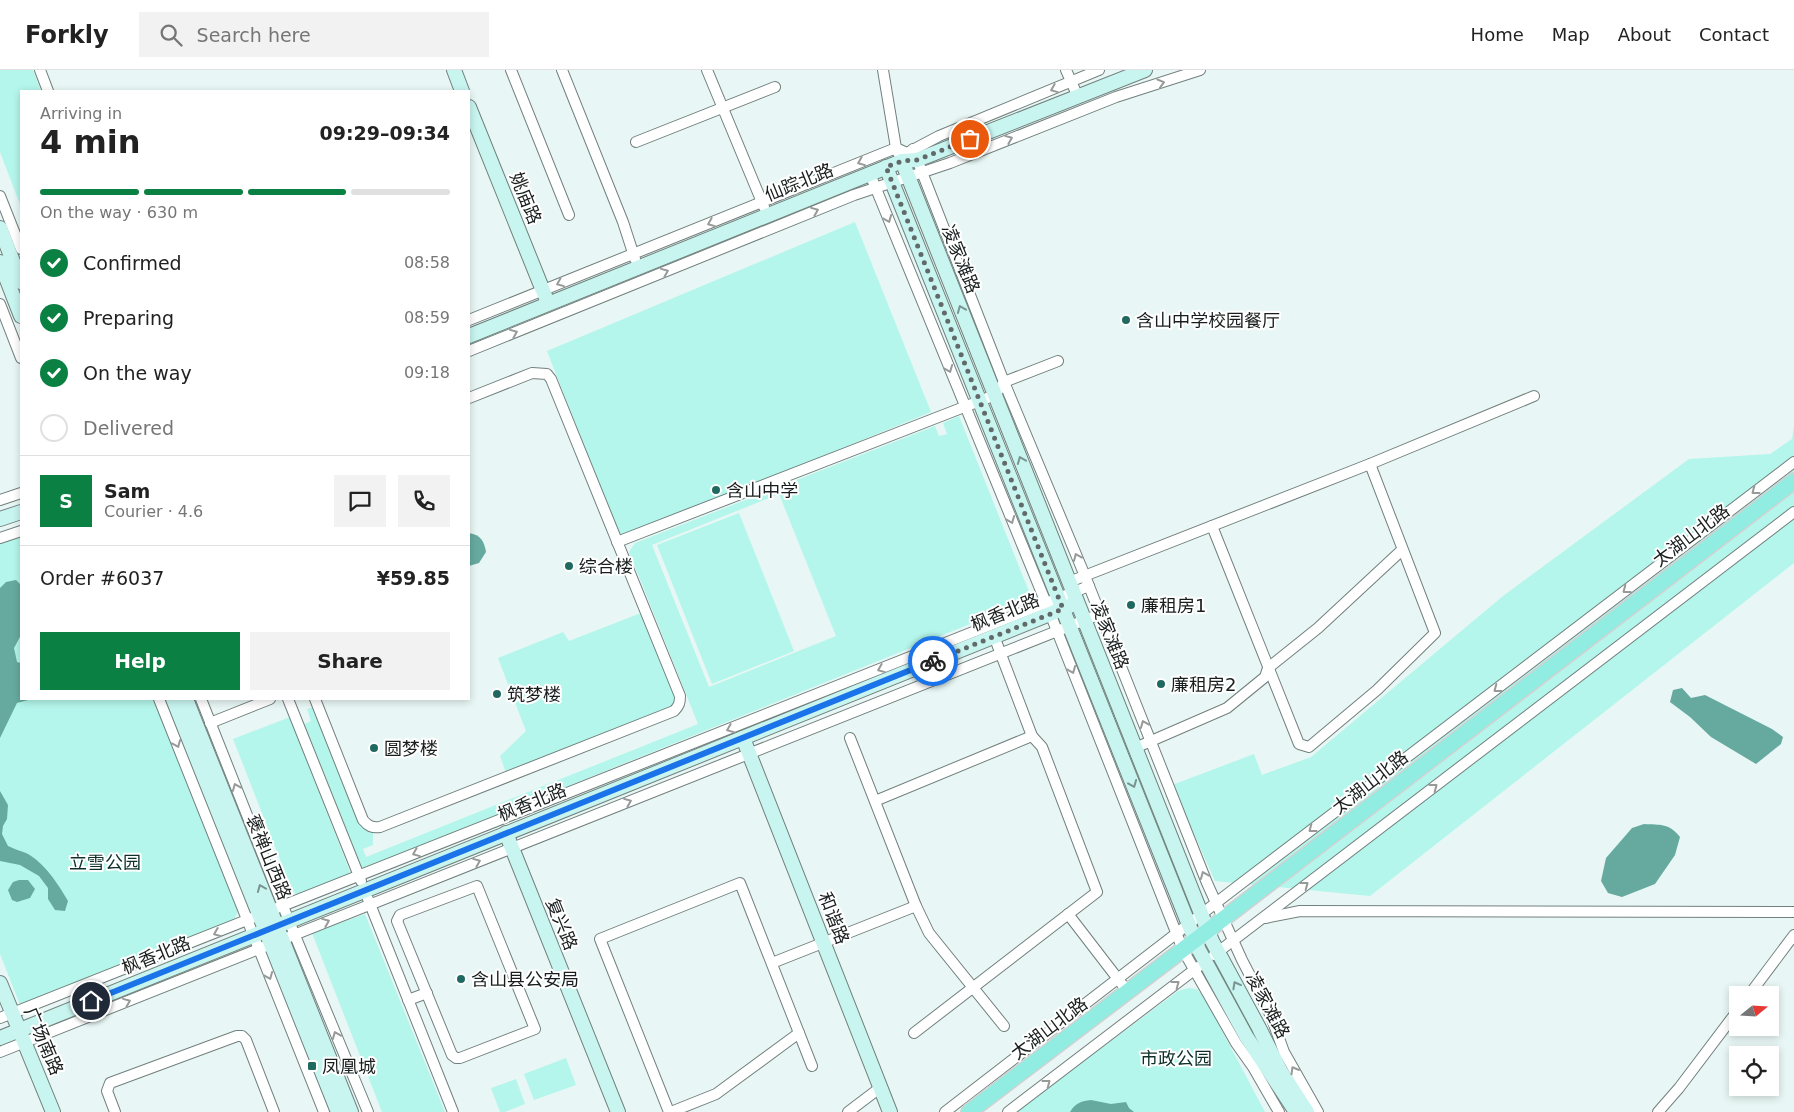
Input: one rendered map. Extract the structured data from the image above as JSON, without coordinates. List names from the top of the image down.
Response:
{
  "streets": {
    "main road": [
      "仙踪北路",
      "姚庙路",
      "凌家滩路",
      "太湖山北路",
      "枫香北路",
      "褒禅山西路",
      "和谐路",
      "复兴路",
      "广场南路"
    ]
  },
  "crossings": [
    ["仙踪北路", "姚庙路"],
    ["仙踪北路", "凌家滩路"],
    ["凌家滩路", "太湖山北路"],
    ["凌家滩路", "枫香北路"],
    ["枫香北路", "褒禅山西路"],
    ["枫香北路", "和谐路"],
    ["枫香北路", "复兴路"],
    ["枫香北路", "广场南路"]
  ],
  "parks": ["立雪公园", "市政公园"],
  "places": {
    "other": [
      "含山中学校园餐厅",
      "含山中学",
      "综合楼",
      "廉租房1",
      "廉租房2",
      "筑梦楼",
      "圆梦楼",
      "含山县公安局"
    ],
    "transit": ["凤凰城"]
  },
  "north": "right",
  "page": {
    "header": "Forkly",
    "search": "Search here",
    "nav": [
      "Home",
      "Map",
      "About",
      "Contact"
    ],
    "heading": ["4 min", "Arriving in", "09:29–09:34"],
    "panel": [
      "Sam",
      "Courier · 4.6",
      "Order #6037",
      "¥59.85"
    ],
    "bar": "On the way · 630 m",
    "list": [
      ["Confirmed", "08:58"],
      ["Preparing", "08:59"],
      ["On the way", "09:18"],
      "Delivered"
    ],
    "round": "S",
    "buttons": ["Help", "Share"]
  }
}
